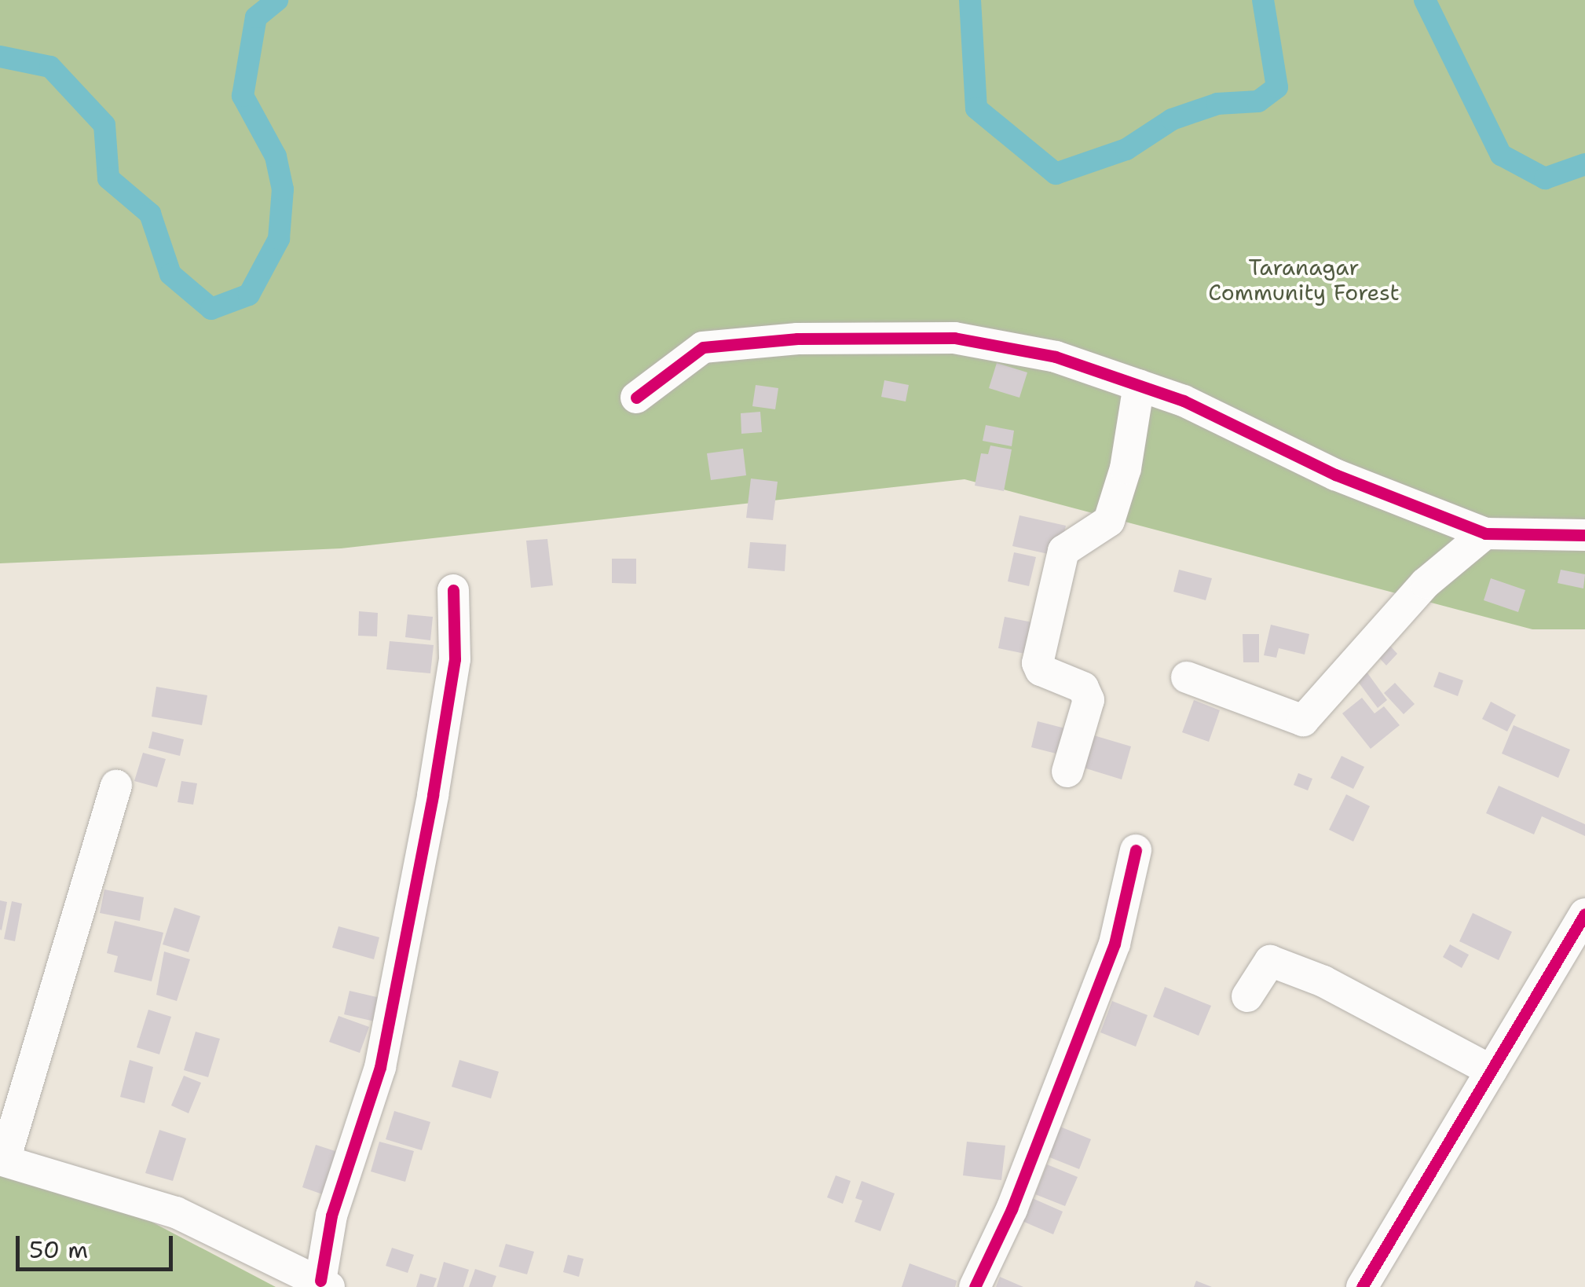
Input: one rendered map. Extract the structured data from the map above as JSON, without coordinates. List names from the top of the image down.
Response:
{
  "parks": ["Taranagar Community Forest"],
  "scale_bar": "50 m"
}
